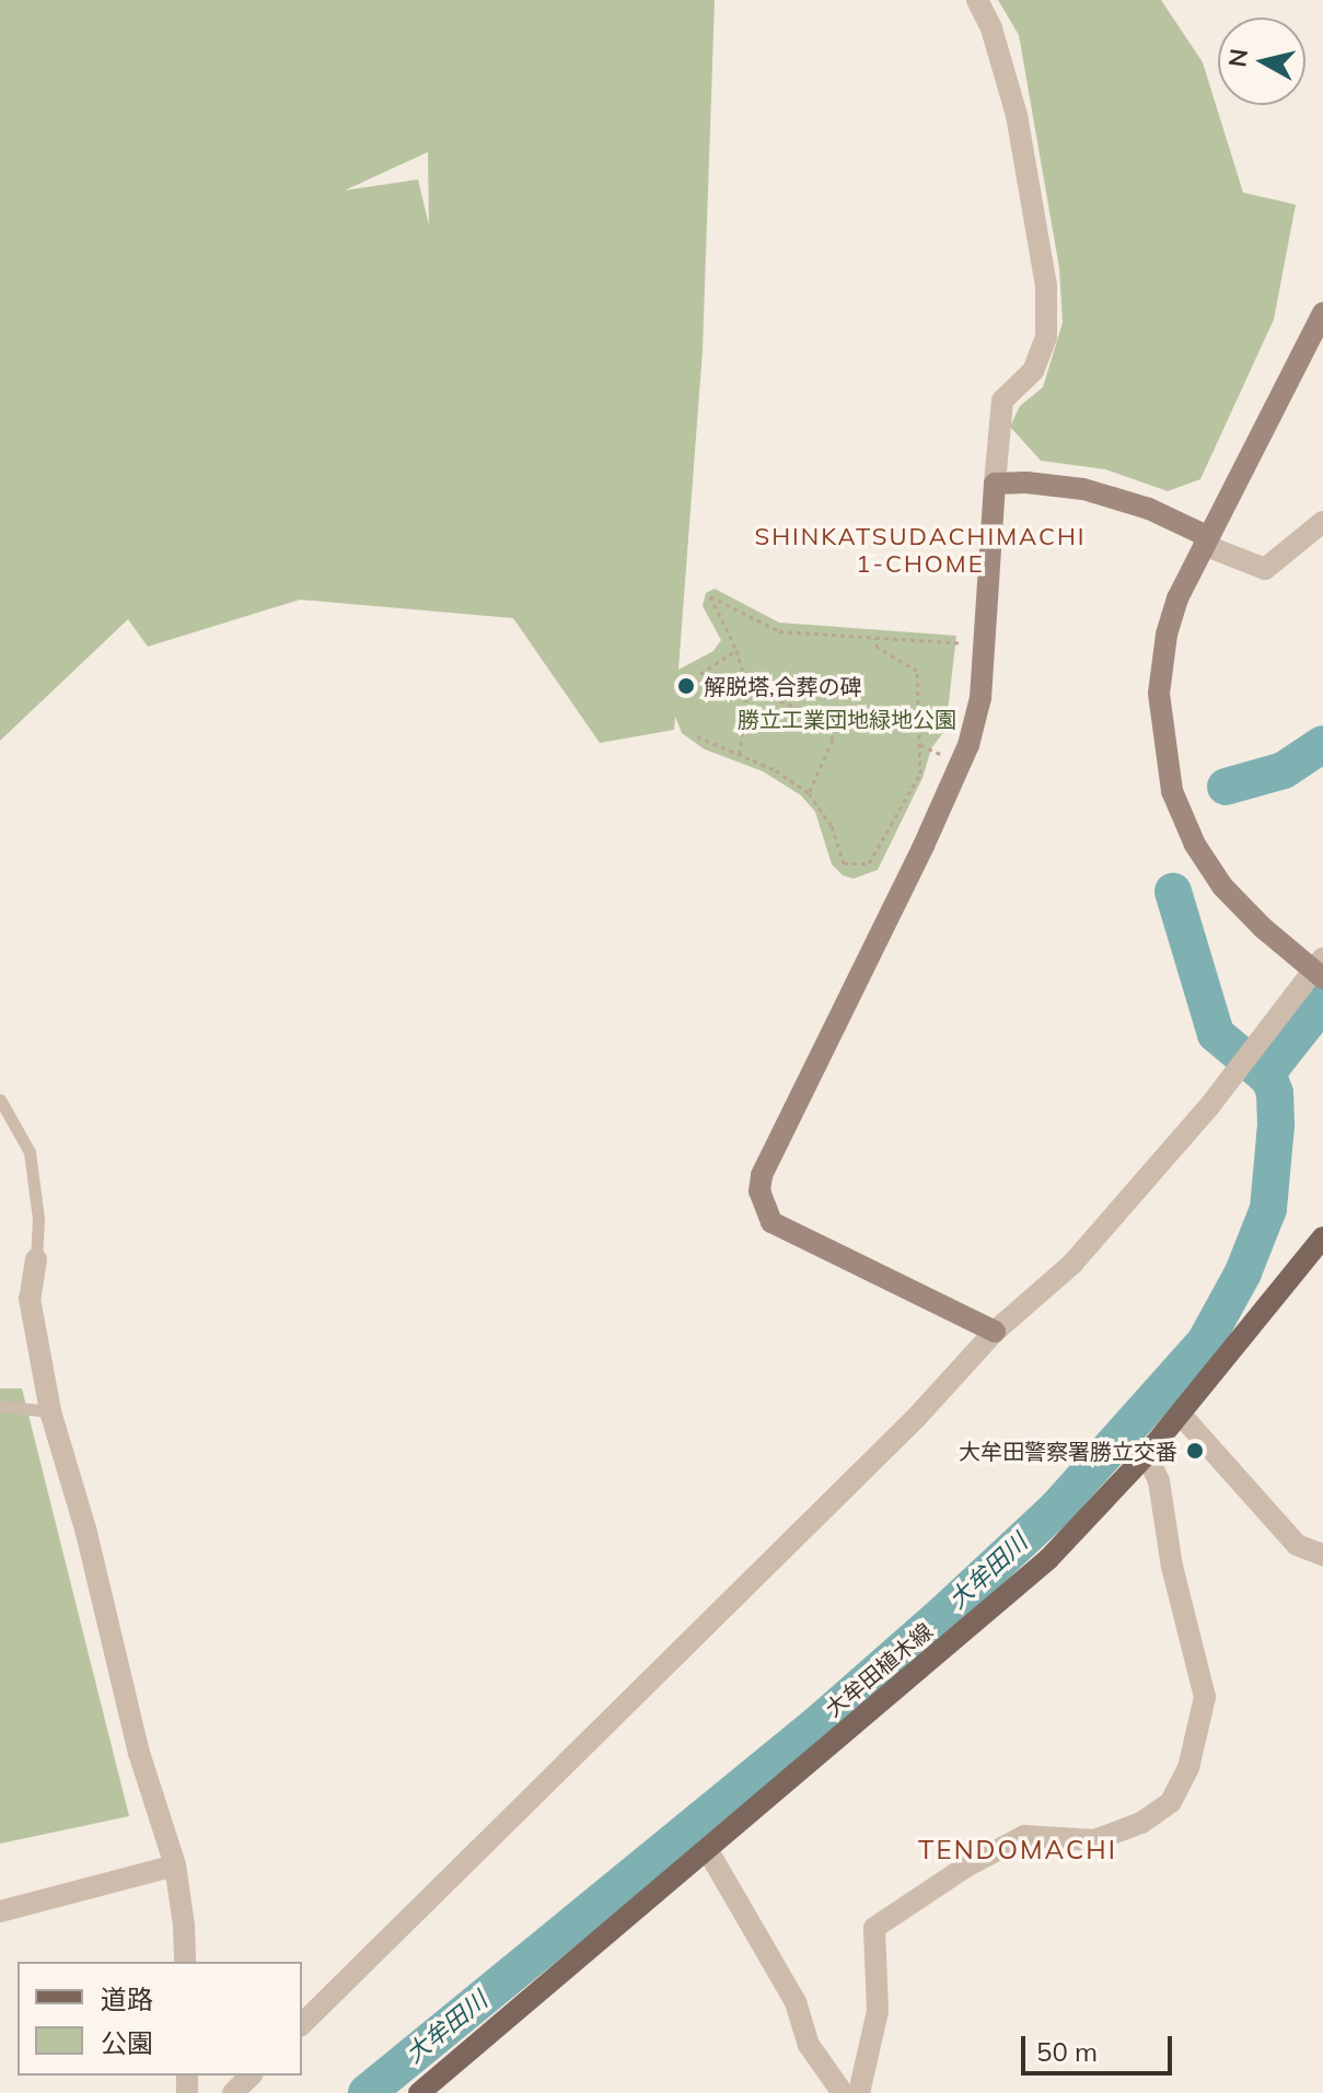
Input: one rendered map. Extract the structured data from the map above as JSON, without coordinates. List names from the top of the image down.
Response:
{
  "streets": {
    "main road": ["大牟田植木線"]
  },
  "districts": ["SHINKATSUDACHIMACHI 1-CHOME", "TENDOMACHI"],
  "water": ["大牟田川"],
  "parks": ["勝立工業団地緑地公園"],
  "places": ["解脱塔,合葬の碑", "大牟田警察署勝立交番"],
  "legend": ["道路", "公園"],
  "scale_bar": "50 m",
  "north": "left"
}
